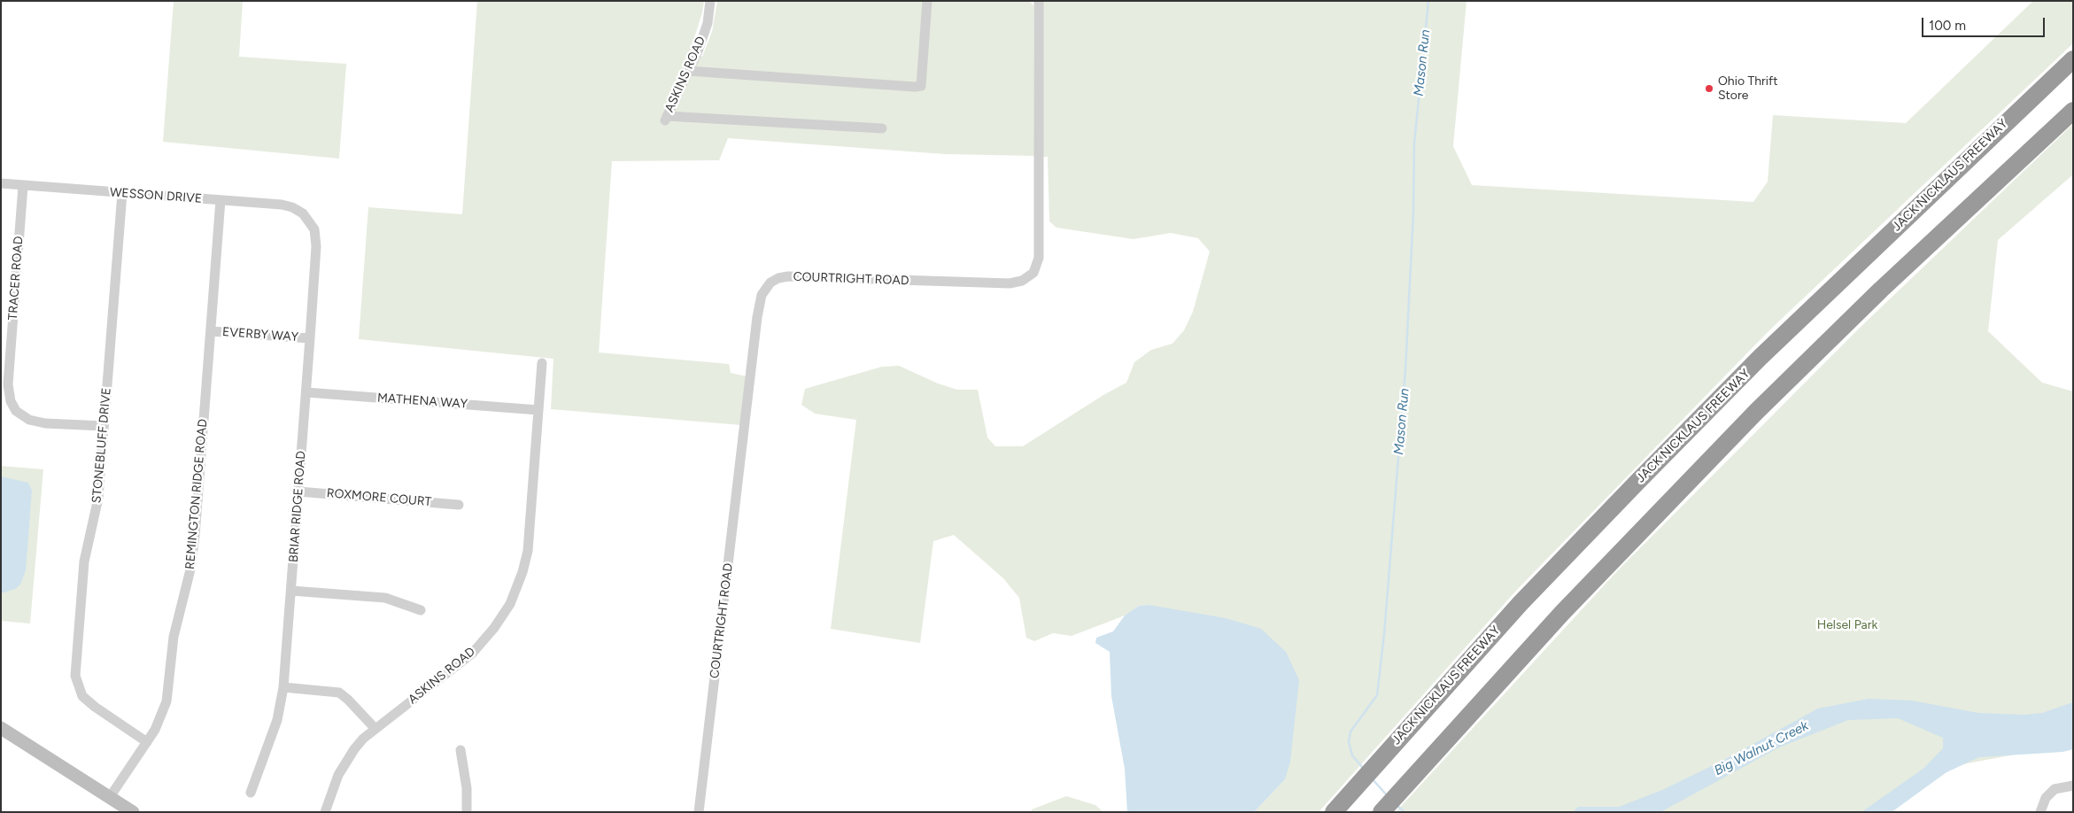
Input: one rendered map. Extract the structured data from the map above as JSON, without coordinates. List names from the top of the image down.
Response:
{
  "streets": {
    "highway": ["JACK NICKLAUS FREEWAY"],
    "street": [
      "ASKINS ROAD",
      "WESSON DRIVE",
      "TRACER ROAD",
      "COURTRIGHT ROAD",
      "EVERBY WAY",
      "MATHENA WAY",
      "STONEBLUFF DRIVE",
      "REMINGTON RIDGE ROAD",
      "ROXMORE COURT",
      "BRIAR RIDGE ROAD"
    ]
  },
  "crossings": [
    ["ASKINS ROAD", "MATHENA WAY"],
    ["WESSON DRIVE", "TRACER ROAD"],
    ["WESSON DRIVE", "STONEBLUFF DRIVE"],
    ["WESSON DRIVE", "REMINGTON RIDGE ROAD"],
    ["WESSON DRIVE", "BRIAR RIDGE ROAD"],
    ["TRACER ROAD", "STONEBLUFF DRIVE"],
    ["EVERBY WAY", "REMINGTON RIDGE ROAD"],
    ["EVERBY WAY", "BRIAR RIDGE ROAD"],
    ["MATHENA WAY", "BRIAR RIDGE ROAD"],
    ["STONEBLUFF DRIVE", "REMINGTON RIDGE ROAD"],
    ["ROXMORE COURT", "BRIAR RIDGE ROAD"]
  ],
  "water": ["Mason Run", "Big Walnut Creek"],
  "parks": ["Helsel Park"],
  "places": ["Ohio Thrift Store"],
  "scale_bar": "100 m"
}
